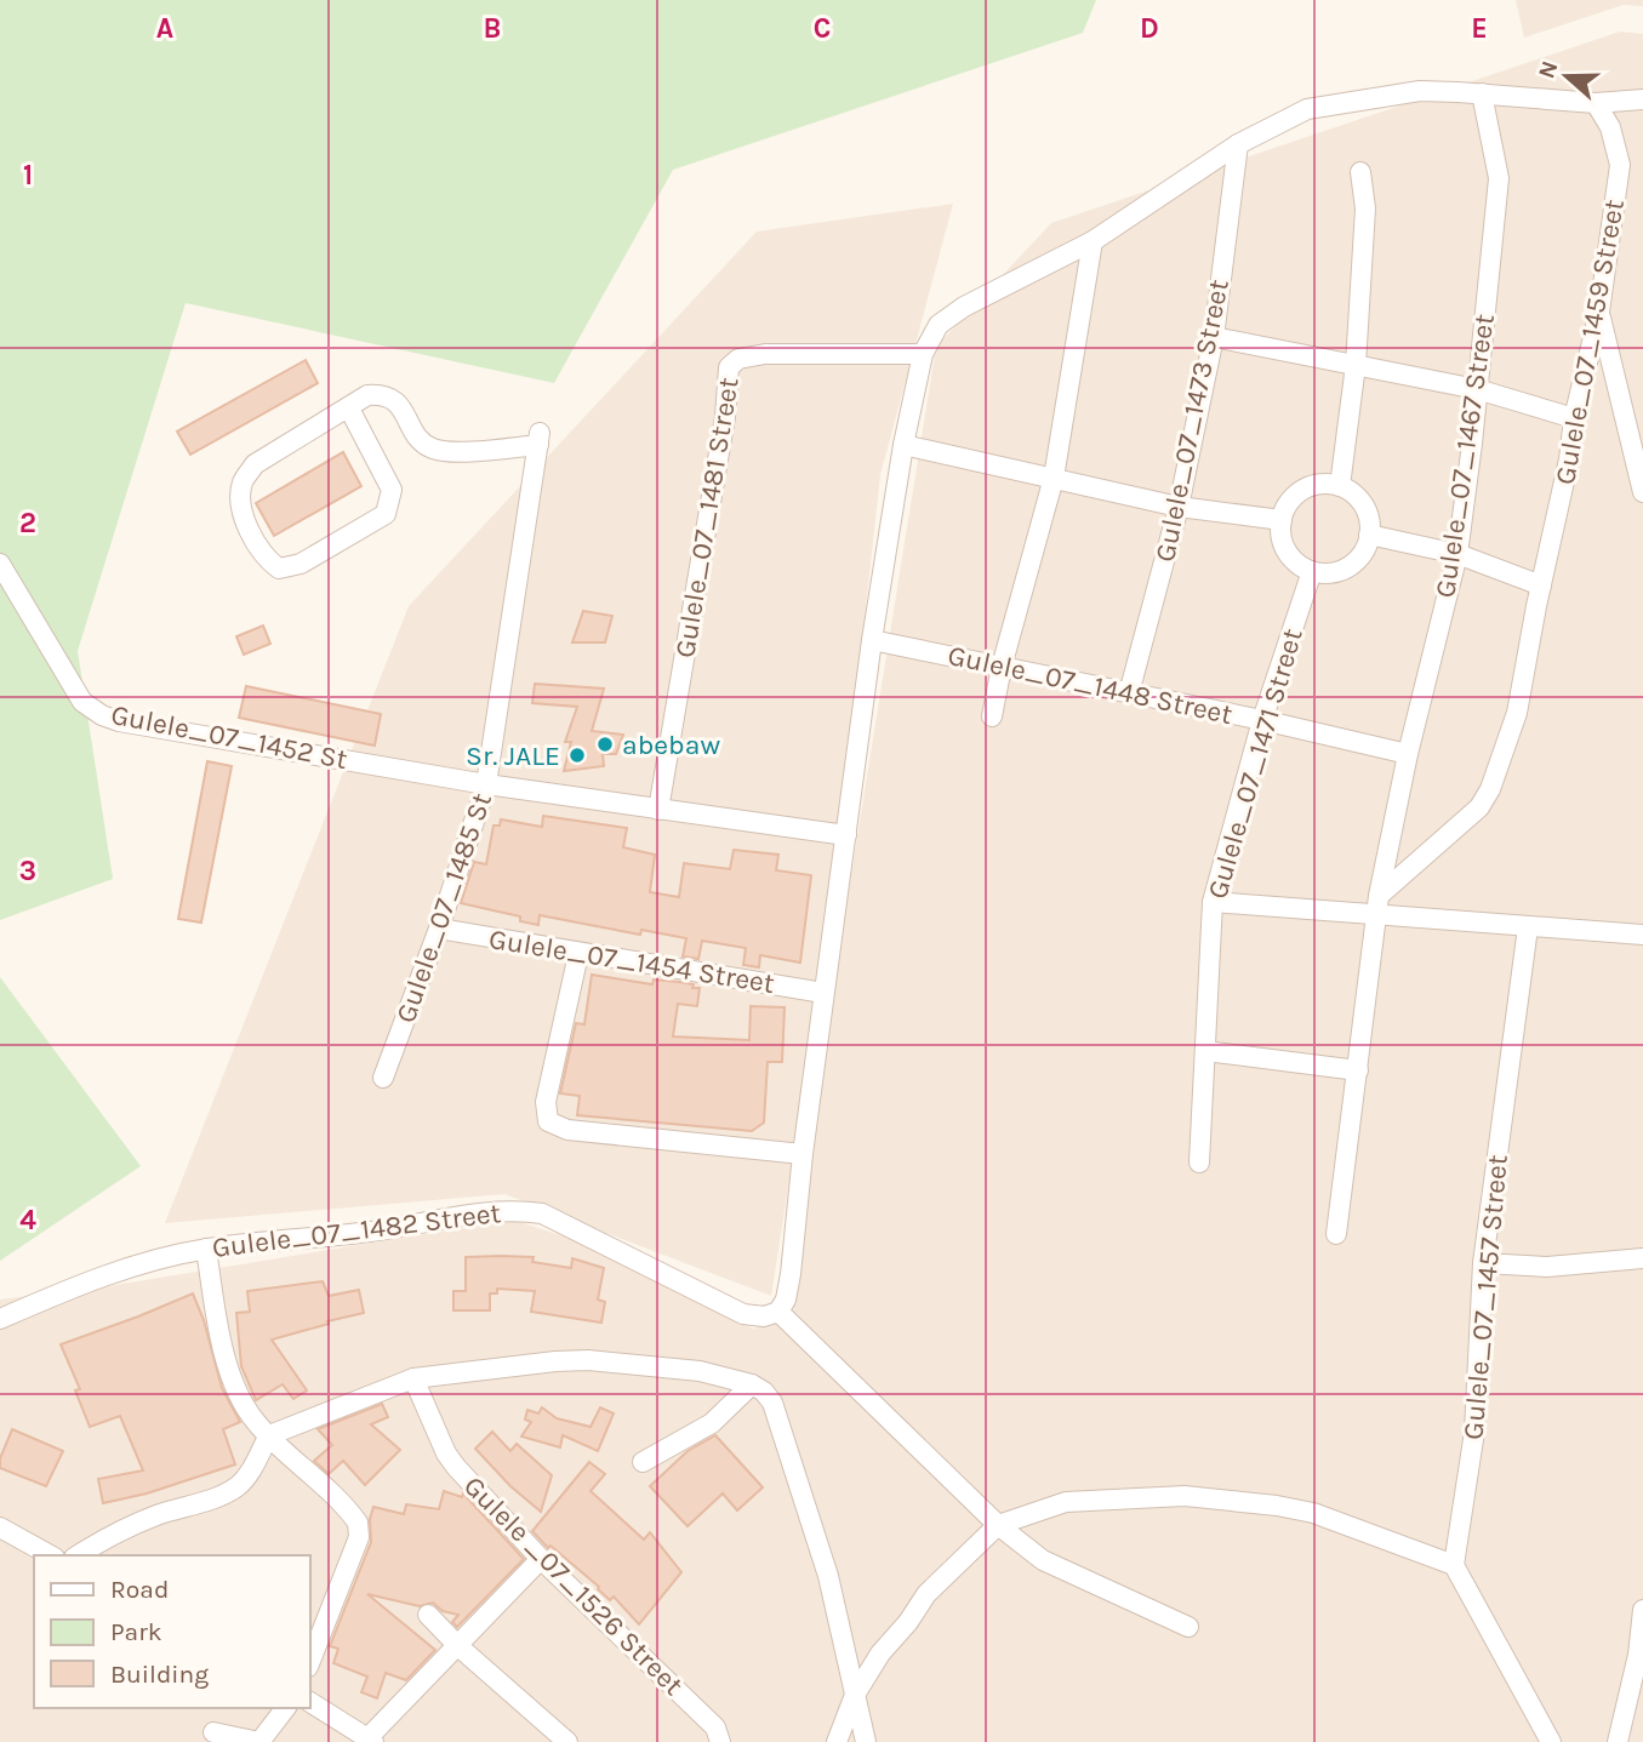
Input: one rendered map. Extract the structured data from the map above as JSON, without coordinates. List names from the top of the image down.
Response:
{
  "streets": {
    "street": [
      "Gulele_07_1459 Street",
      "Gulele_07_1473 Street",
      "Gulele_07_1467 Street",
      "Gulele_07_1481 Street",
      "Gulele_07_1448 Street",
      "Gulele_07_1452 St",
      "Gulele_07_1471 Street",
      "Gulele_07_1485 St",
      "Gulele_07_1454 Street",
      "Gulele_07_1482 Street",
      "Gulele_07_1457 Street",
      "Gulele _07_1526 Street"
    ]
  },
  "crossings": [
    ["Gulele_07_1459 Street", "Gulele_07_1467 Street"],
    ["Gulele_07_1473 Street", "Gulele_07_1448 Street"],
    ["Gulele_07_1467 Street", "Gulele_07_1448 Street"],
    ["Gulele_07_1481 Street", "Gulele_07_1452 St"],
    ["Gulele_07_1448 Street", "Gulele_07_1471 Street"],
    ["Gulele_07_1452 St", "Gulele_07_1485 St"],
    ["Gulele_07_1485 St", "Gulele_07_1454 Street"]
  ],
  "places": ["abebaw", "Sr. JALE"],
  "legend": ["Road", "Park", "Building"],
  "north": "left",
  "grid": {
    "columns": [
      "A",
      "B",
      "C",
      "D",
      "E"
    ],
    "rows": [
      "1",
      "2",
      "3",
      "4"
    ]
  }
}
